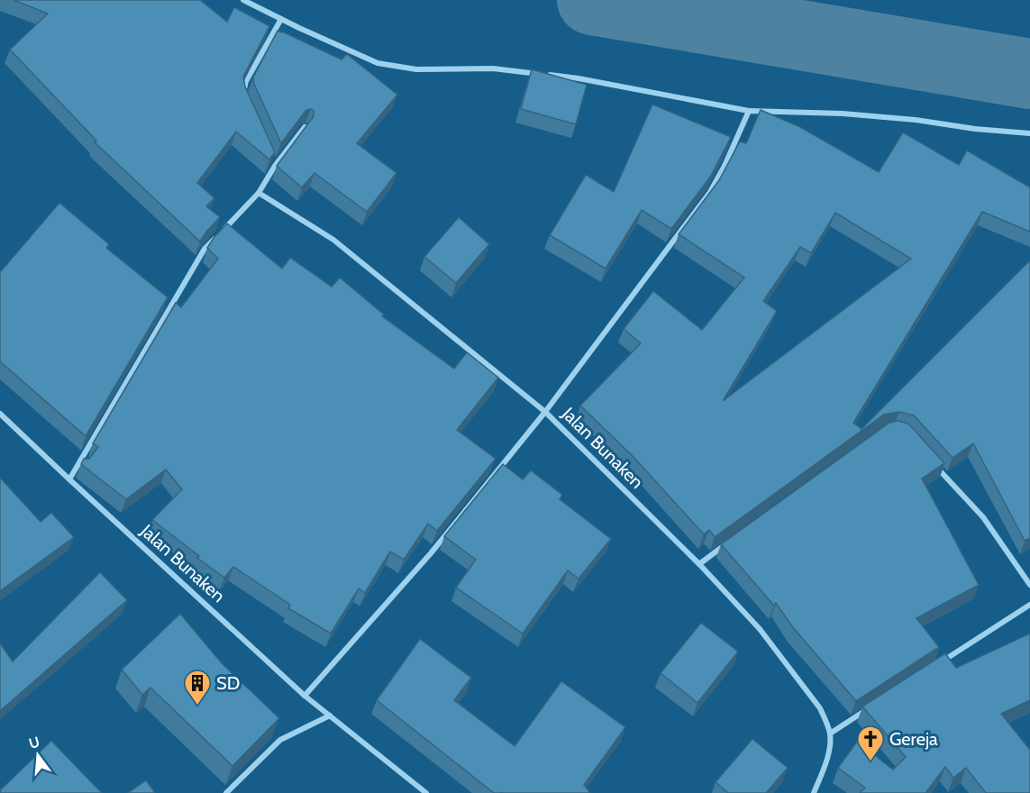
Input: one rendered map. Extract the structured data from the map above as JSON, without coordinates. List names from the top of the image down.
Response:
{
  "streets": {
    "street": ["Jalan Bunaken"]
  },
  "places": {
    "building": ["SD"],
    "church": ["Gereja"]
  },
  "north": "top"
}
